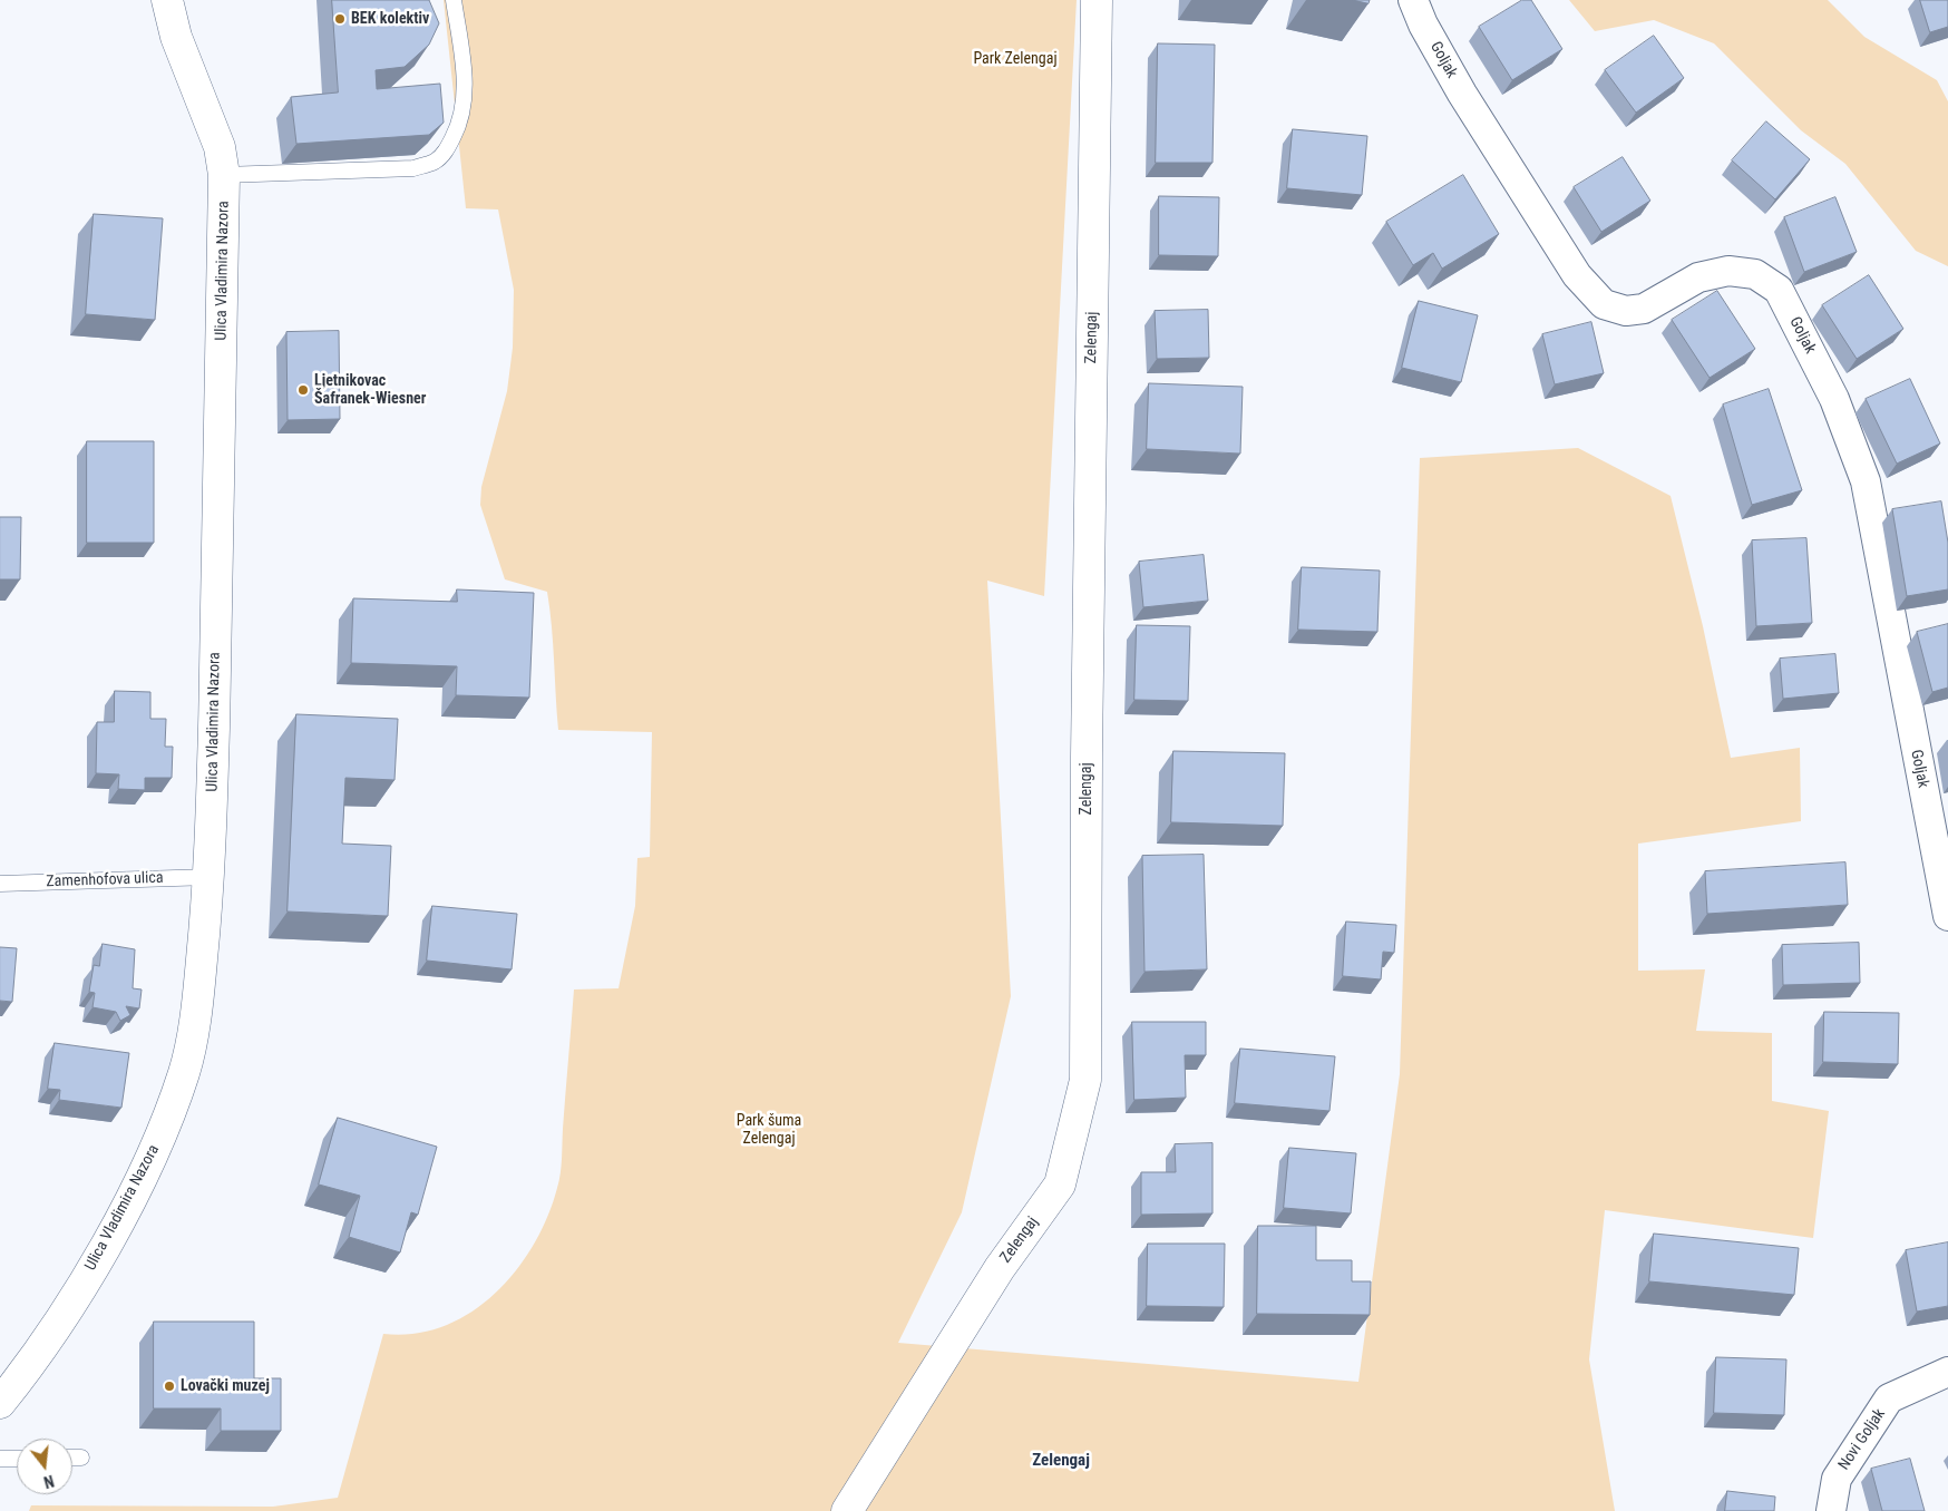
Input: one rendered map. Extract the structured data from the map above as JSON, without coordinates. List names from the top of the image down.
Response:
{
  "streets": {
    "street": [
      "Goljak",
      "Ulica Vladimira Nazora",
      "Zelengaj",
      "Novi Goljak"
    ],
    "lane": ["Zamenhofova ulica"]
  },
  "crossings": [
    ["Ulica Vladimira Nazora", "Zamenhofova ulica"]
  ],
  "districts": ["Zelengaj"],
  "parks": ["Park Zelengaj", "Park šuma Zelengaj"],
  "places": ["BEK kolektiv", "Ljetnikovac Šafranek-Wiesner", "Lovački muzej"],
  "north": "bottom"
}
